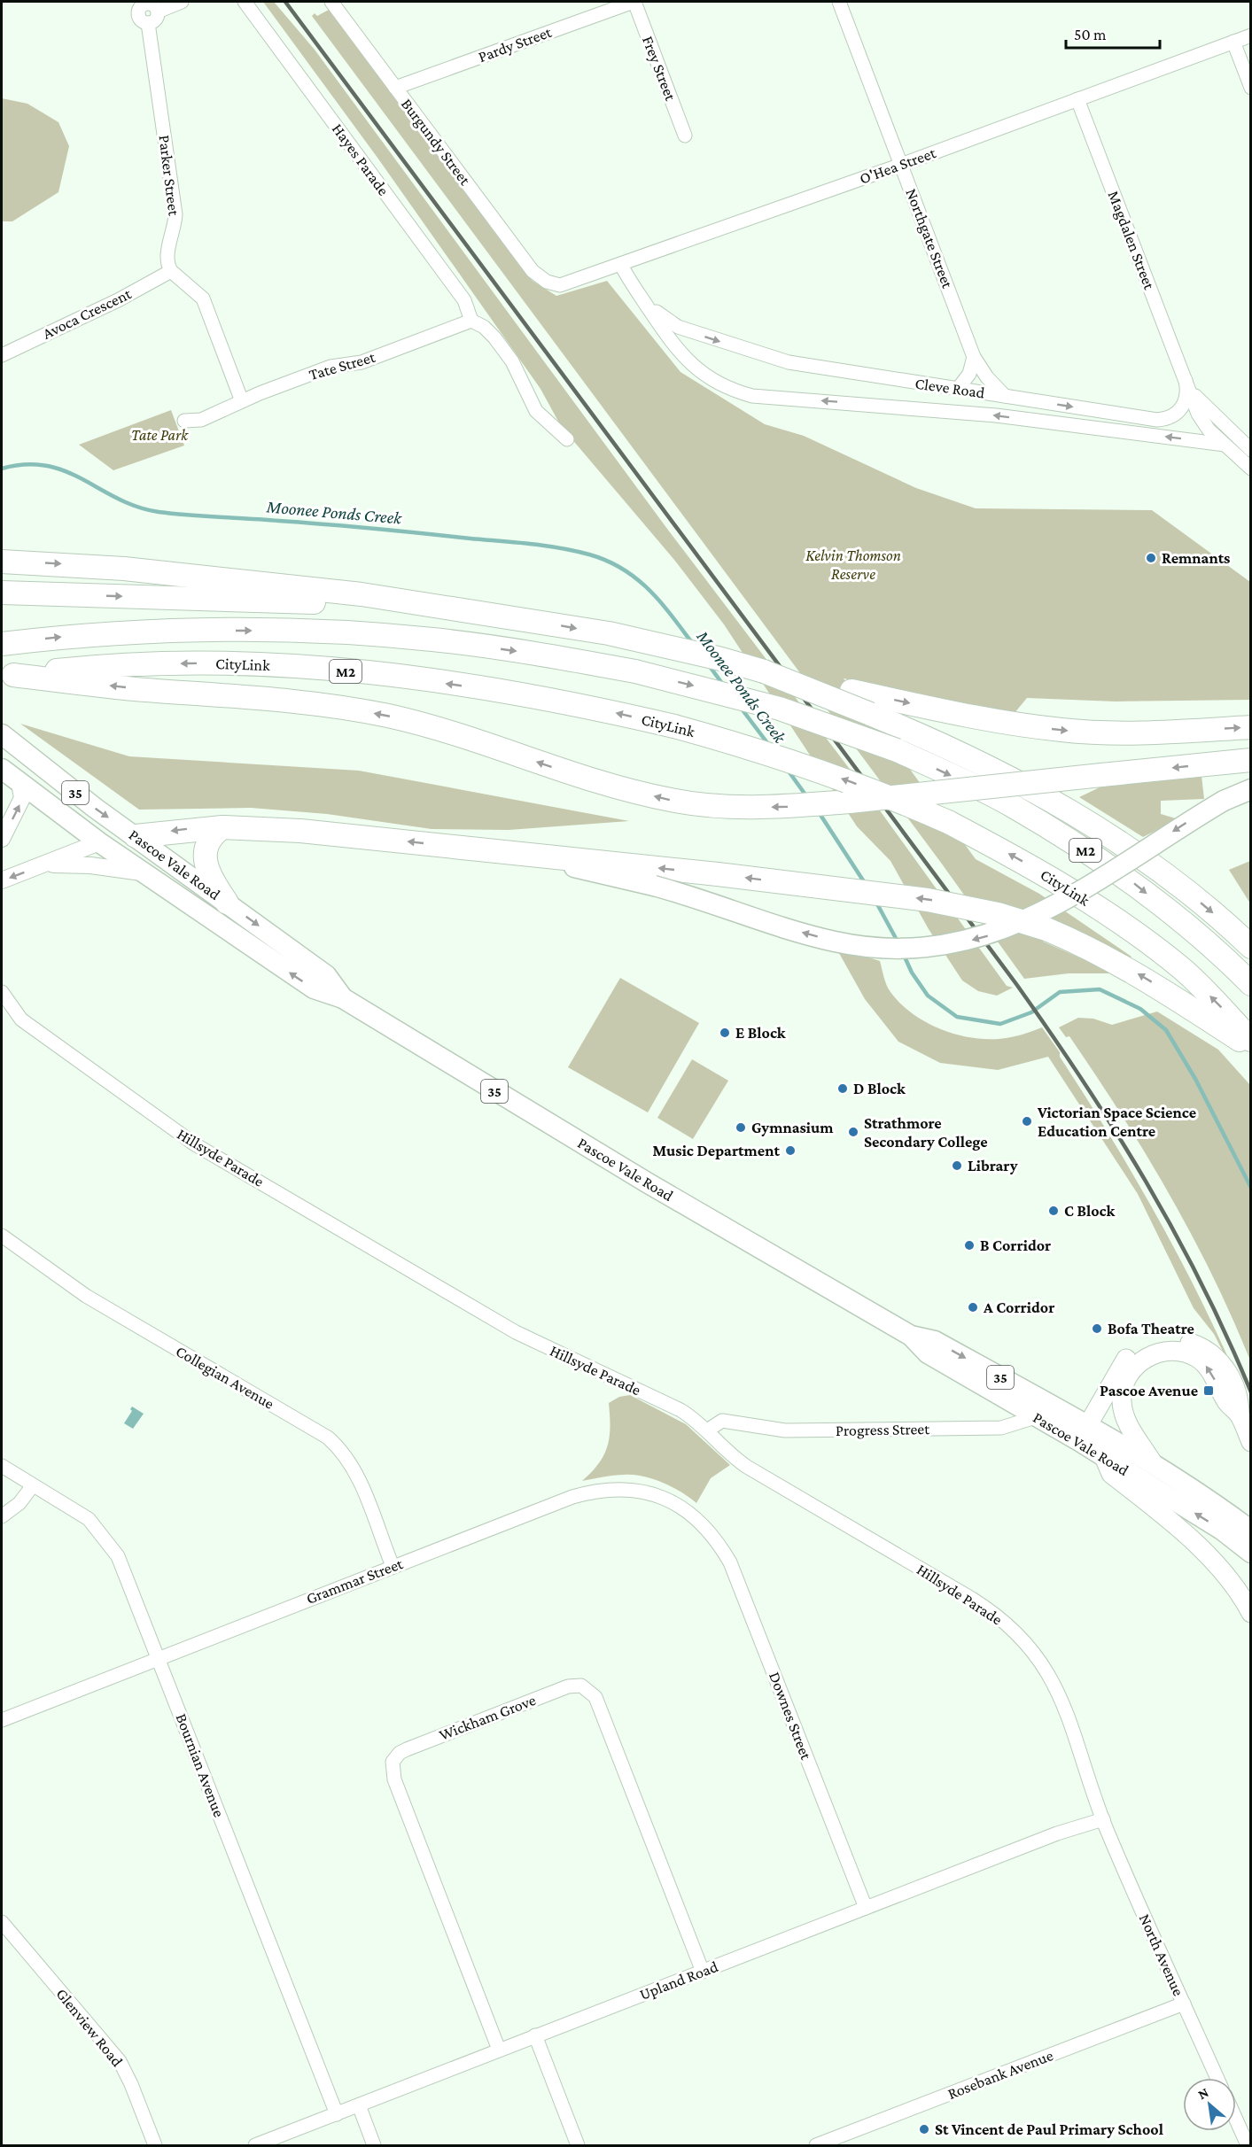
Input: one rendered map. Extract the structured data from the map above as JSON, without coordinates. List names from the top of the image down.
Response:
{
  "streets": {
    "highway": ["CityLink", "M2"],
    "main road": ["35", "Pascoe Vale Road"],
    "street": [
      "Pardy Street",
      "Frey Street",
      "Burgundy Street",
      "Hayes Parade",
      "O'Hea Street",
      "Parker Street",
      "Northgate Street",
      "Magdalen Street",
      "Avoca Crescent",
      "Tate Street",
      "Cleve Road",
      "Hillsyde Parade",
      "Collegian Avenue",
      "Progress Street",
      "Grammar Street",
      "Downes Street",
      "Wickham Grove",
      "Bournian Avenue",
      "North Avenue",
      "Upland Road",
      "Glenview Road",
      "Rosebank Avenue"
    ]
  },
  "crossings": [
    ["Pardy Street", "Frey Street"],
    ["Pardy Street", "Burgundy Street"],
    ["Burgundy Street", "O'Hea Street"],
    ["Hayes Parade", "Tate Street"],
    ["O'Hea Street", "Northgate Street"],
    ["O'Hea Street", "Magdalen Street"],
    ["O'Hea Street", "Cleve Road"],
    ["Parker Street", "Avoca Crescent"],
    ["Northgate Street", "Cleve Road"],
    ["Magdalen Street", "Cleve Road"],
    ["Pascoe Vale Road", "Progress Street"],
    ["Hillsyde Parade", "Progress Street"],
    ["Hillsyde Parade", "North Avenue"],
    ["Hillsyde Parade", "Upland Road"],
    ["Collegian Avenue", "Grammar Street"],
    ["Grammar Street", "Downes Street"],
    ["Grammar Street", "Bournian Avenue"],
    ["Downes Street", "Upland Road"],
    ["Wickham Grove", "Upland Road"],
    ["Bournian Avenue", "Upland Road"],
    ["North Avenue", "Upland Road"],
    ["North Avenue", "Rosebank Avenue"]
  ],
  "water": ["Moonee Ponds Creek"],
  "parks": ["Tate Park", "Kelvin Thomson Reserve"],
  "places": {
    "other": [
      "Remnants",
      "E Block",
      "D Block",
      "Victorian Space Science Education Centre",
      "Gymnasium",
      "Strathmore Secondary College",
      "Music Department",
      "Library",
      "C Block",
      "B Corridor",
      "A Corridor",
      "Bofa Theatre",
      "St Vincent de Paul Primary School"
    ],
    "transit": ["Pascoe Avenue"]
  },
  "scale_bar": "50 m",
  "north": "top left"
}
